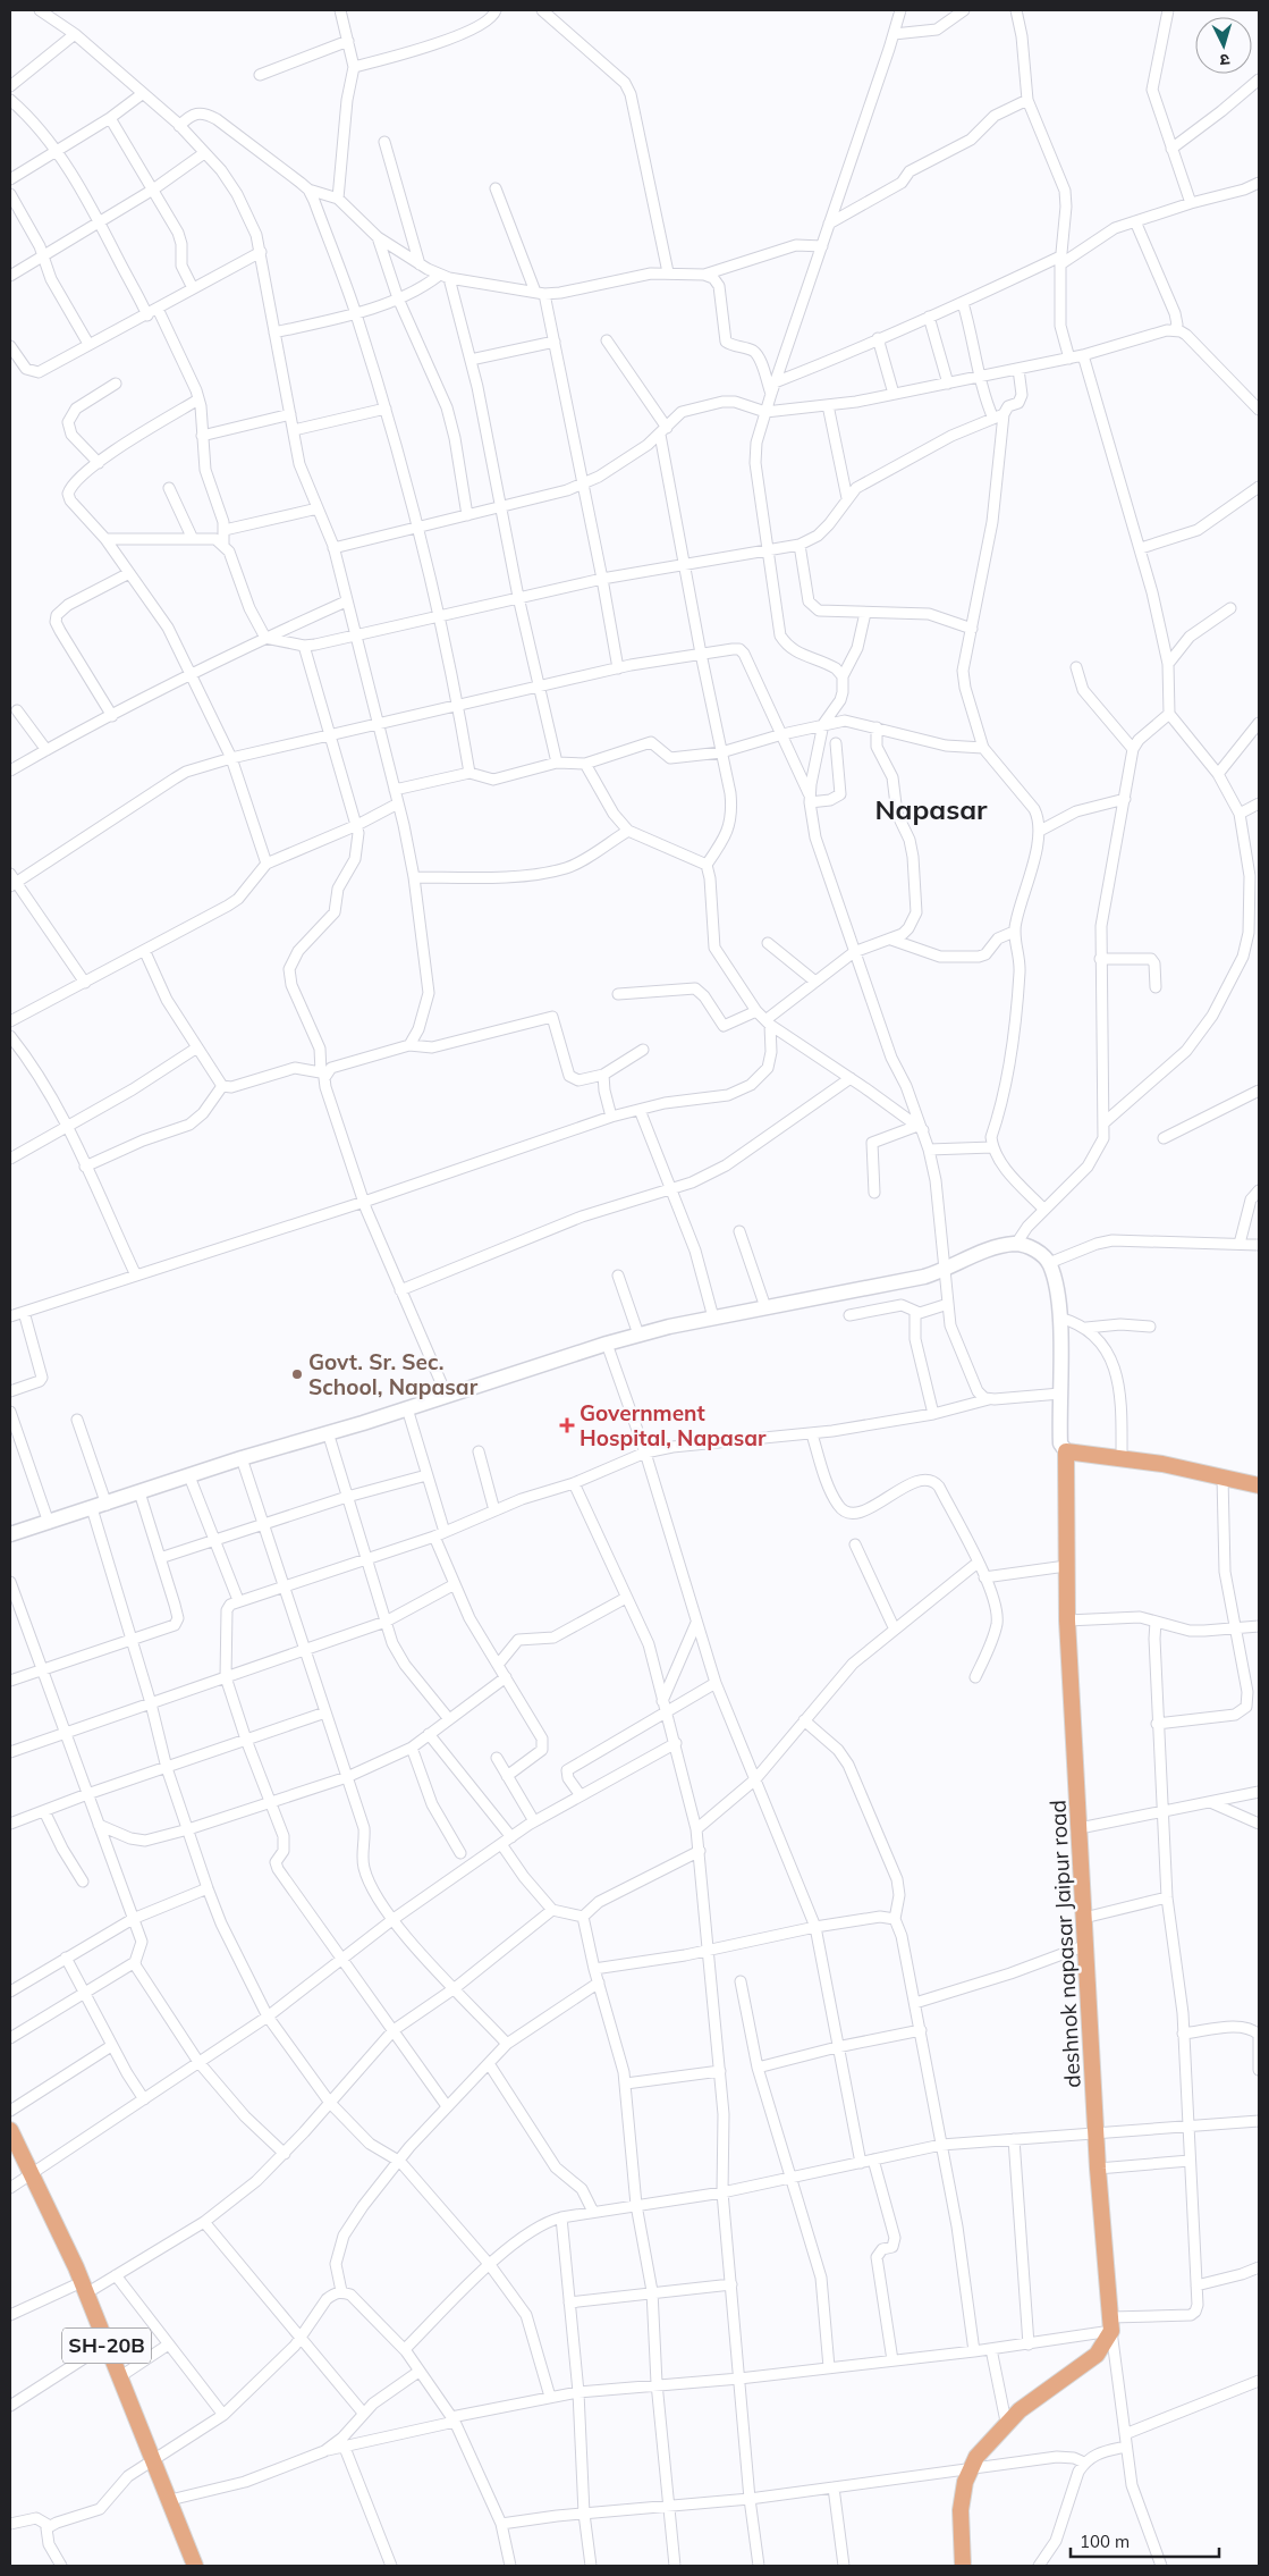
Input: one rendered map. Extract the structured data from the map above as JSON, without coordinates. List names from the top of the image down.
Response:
{
  "streets": {
    "main road": ["deshnok napasar Jaipur road", "SH-20B"]
  },
  "districts": ["Napasar"],
  "places": {
    "other": ["Govt. Sr. Sec. School, Napasar"],
    "health": ["Government Hospital, Napasar"]
  },
  "scale_bar": "100 m",
  "north": "bottom"
}
